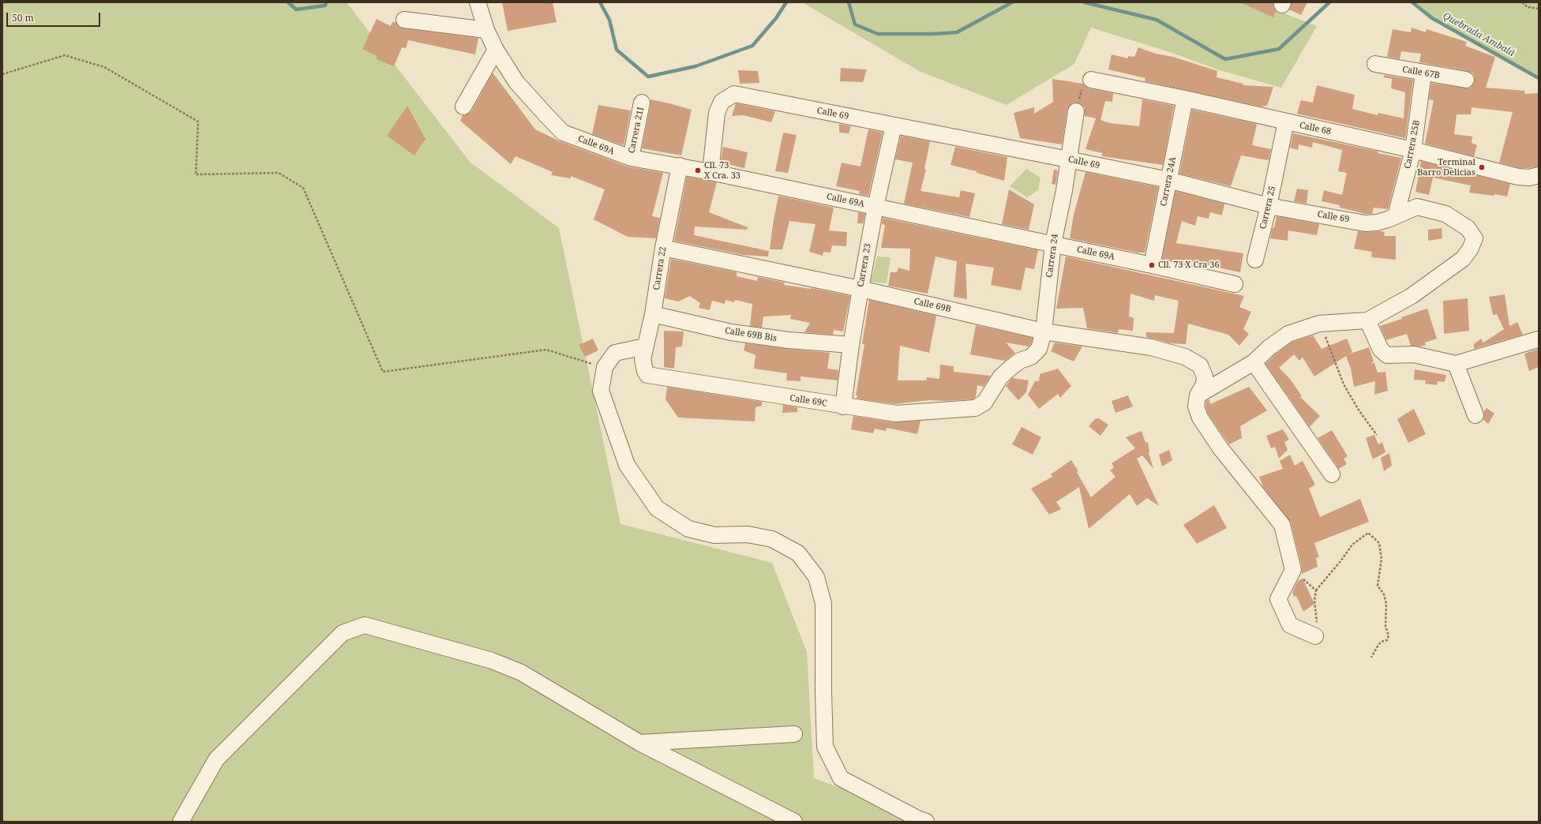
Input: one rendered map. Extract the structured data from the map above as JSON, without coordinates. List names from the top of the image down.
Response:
{
  "streets": {
    "street": [
      "Calle 67B",
      "Calle 69",
      "Calle 68",
      "Carrera 21I",
      "Carrera 25B",
      "Calle 69A",
      "Carrera 24A",
      "Carrera 25",
      "Carrera 24",
      "Carrera 23",
      "Carrera 22",
      "Calle 69B",
      "Calle 69B Bis",
      "Calle 69C"
    ]
  },
  "crossings": [
    ["Calle 67B", "Carrera 25B"],
    ["Calle 69", "Carrera 25B"],
    ["Calle 69", "Calle 69A"],
    ["Calle 69", "Carrera 24A"],
    ["Calle 69", "Carrera 25"],
    ["Calle 69", "Carrera 24"],
    ["Calle 69", "Carrera 23"],
    ["Calle 68", "Carrera 25B"],
    ["Calle 68", "Carrera 24A"],
    ["Calle 68", "Carrera 25"],
    ["Carrera 21I", "Calle 69A"],
    ["Calle 69A", "Carrera 24A"],
    ["Calle 69A", "Carrera 24"],
    ["Calle 69A", "Carrera 23"],
    ["Calle 69A", "Carrera 22"],
    ["Carrera 24", "Calle 69B"],
    ["Carrera 24", "Calle 69C"],
    ["Carrera 23", "Calle 69B"],
    ["Carrera 23", "Calle 69B Bis"],
    ["Carrera 23", "Calle 69C"],
    ["Carrera 22", "Calle 69B"],
    ["Carrera 22", "Calle 69B Bis"],
    ["Carrera 22", "Calle 69C"]
  ],
  "water": ["Quebrada Ambalá"],
  "places": ["Terminal Barro Delicias", "Cll. 73 X Cra. 33", "Cll. 73 X Cra 36"],
  "scale_bar": "50 m"
}
